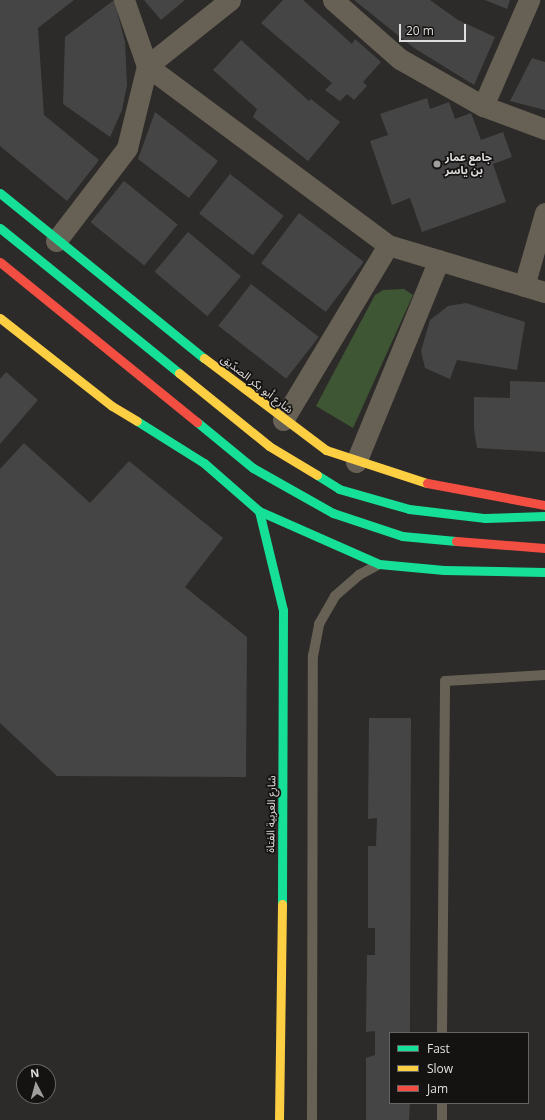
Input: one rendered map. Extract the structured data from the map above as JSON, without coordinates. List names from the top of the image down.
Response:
{
  "streets": {
    "main road": ["شارع أبو بكر الصدّيق", "شارع العربية الفتاة"]
  },
  "places": ["جامع عمار بن ياسر"],
  "legend": ["Fast", "Slow", "Jam"],
  "scale_bar": "20 m",
  "north": "top"
}
